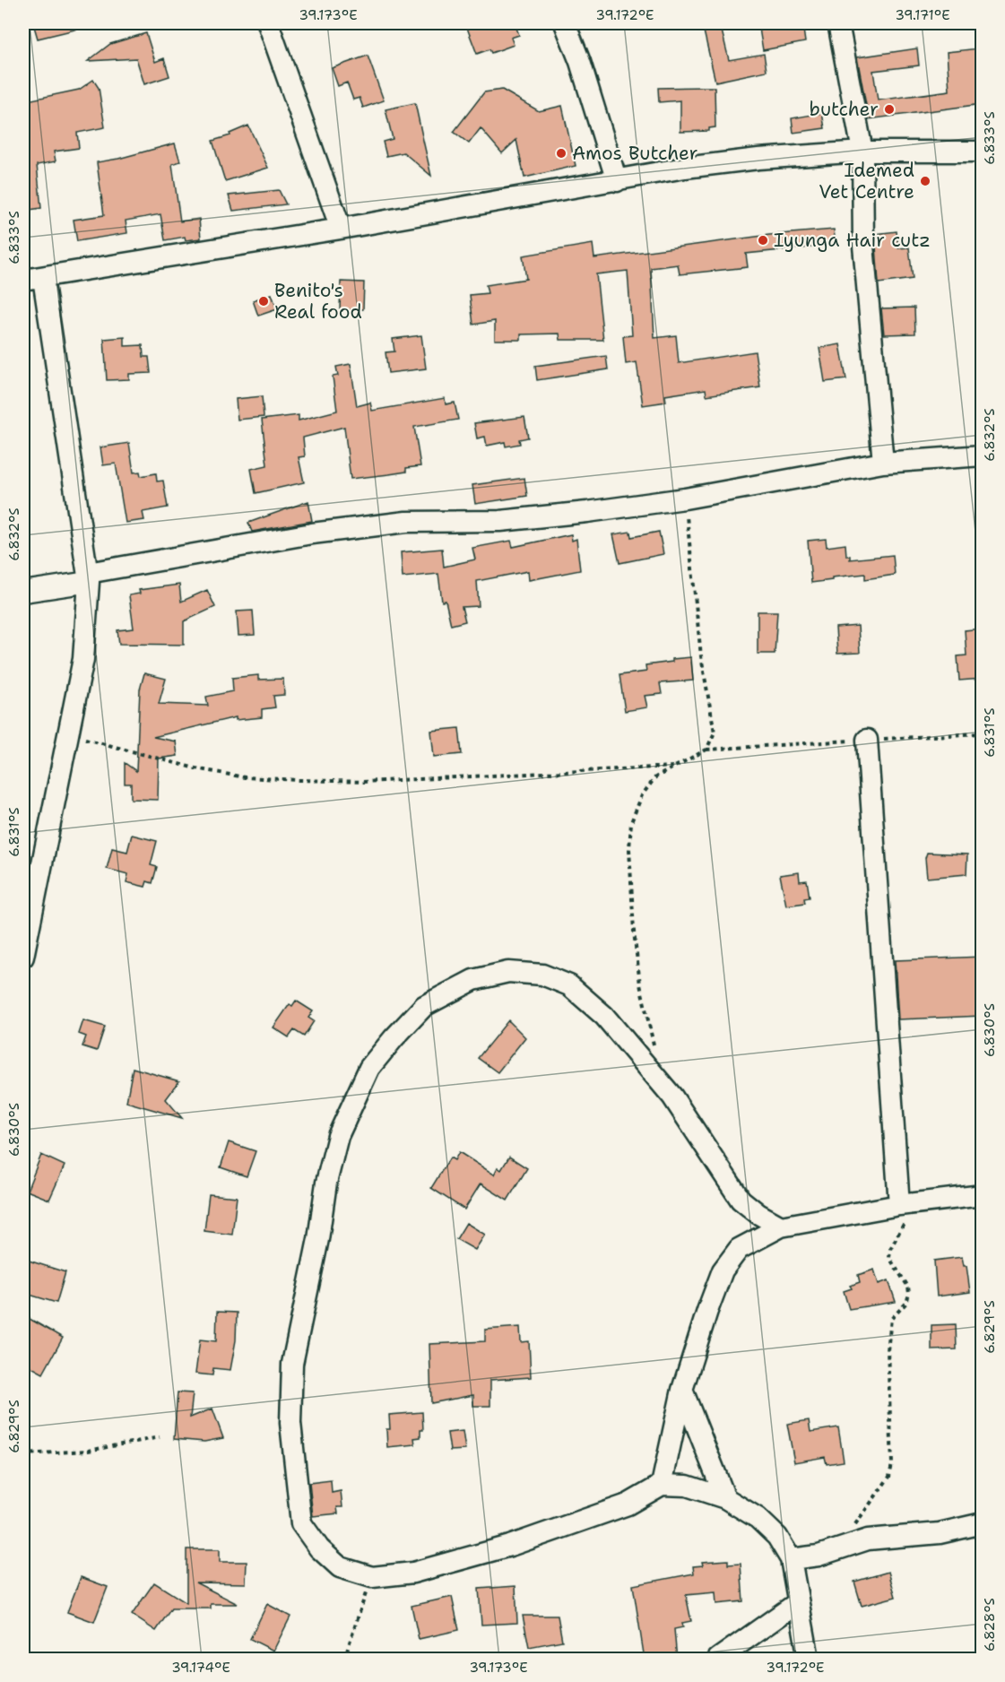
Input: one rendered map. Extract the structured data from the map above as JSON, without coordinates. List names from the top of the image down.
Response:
{
  "places": [
    "butcher",
    "Amos Butcher",
    "Idemed Vet Centre",
    "Iyunga Hair cutz",
    "Benito's Real food"
  ],
  "coordinates": [
    "39.173°E",
    "39.172°E",
    "39.171°E",
    "6.833°S",
    "6.832°S",
    "6.831°S",
    "6.830°S",
    "6.829°S",
    "6.828°S",
    "39.174°E"
  ]
}
